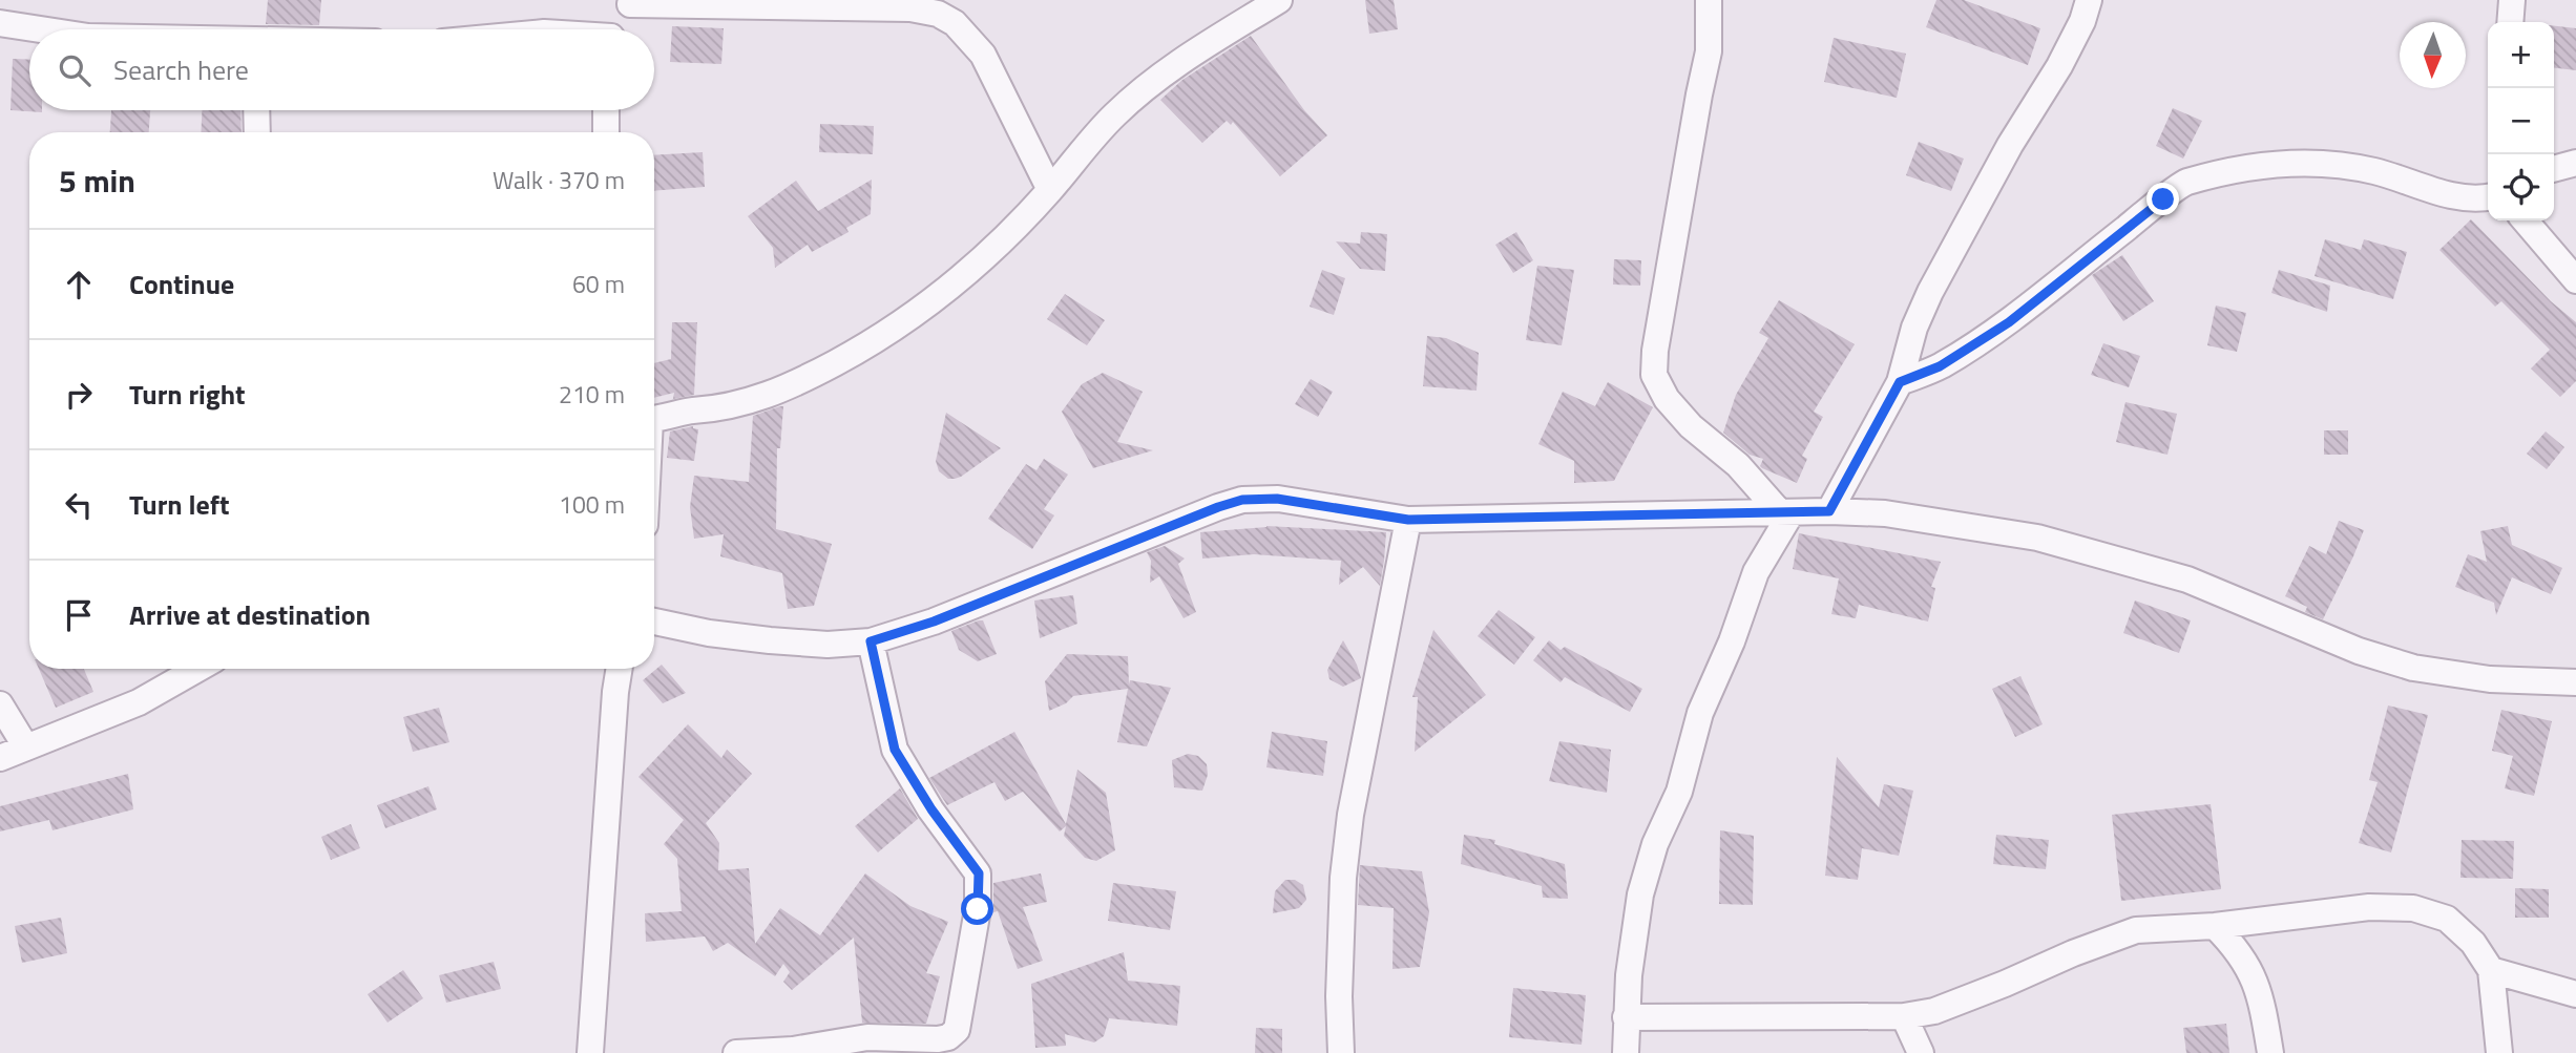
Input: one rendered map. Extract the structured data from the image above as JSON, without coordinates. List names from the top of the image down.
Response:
{
  "north": "bottom",
  "page": {
    "map_buttons": ["+", "−"],
    "search": "Search here",
    "heading": ["5 min", "Walk · 370 m"],
    "list": [
      ["Continue", "60 m"],
      ["Turn right", "210 m"],
      ["Turn left", "100 m"],
      "Arrive at destination"
    ]
  }
}
